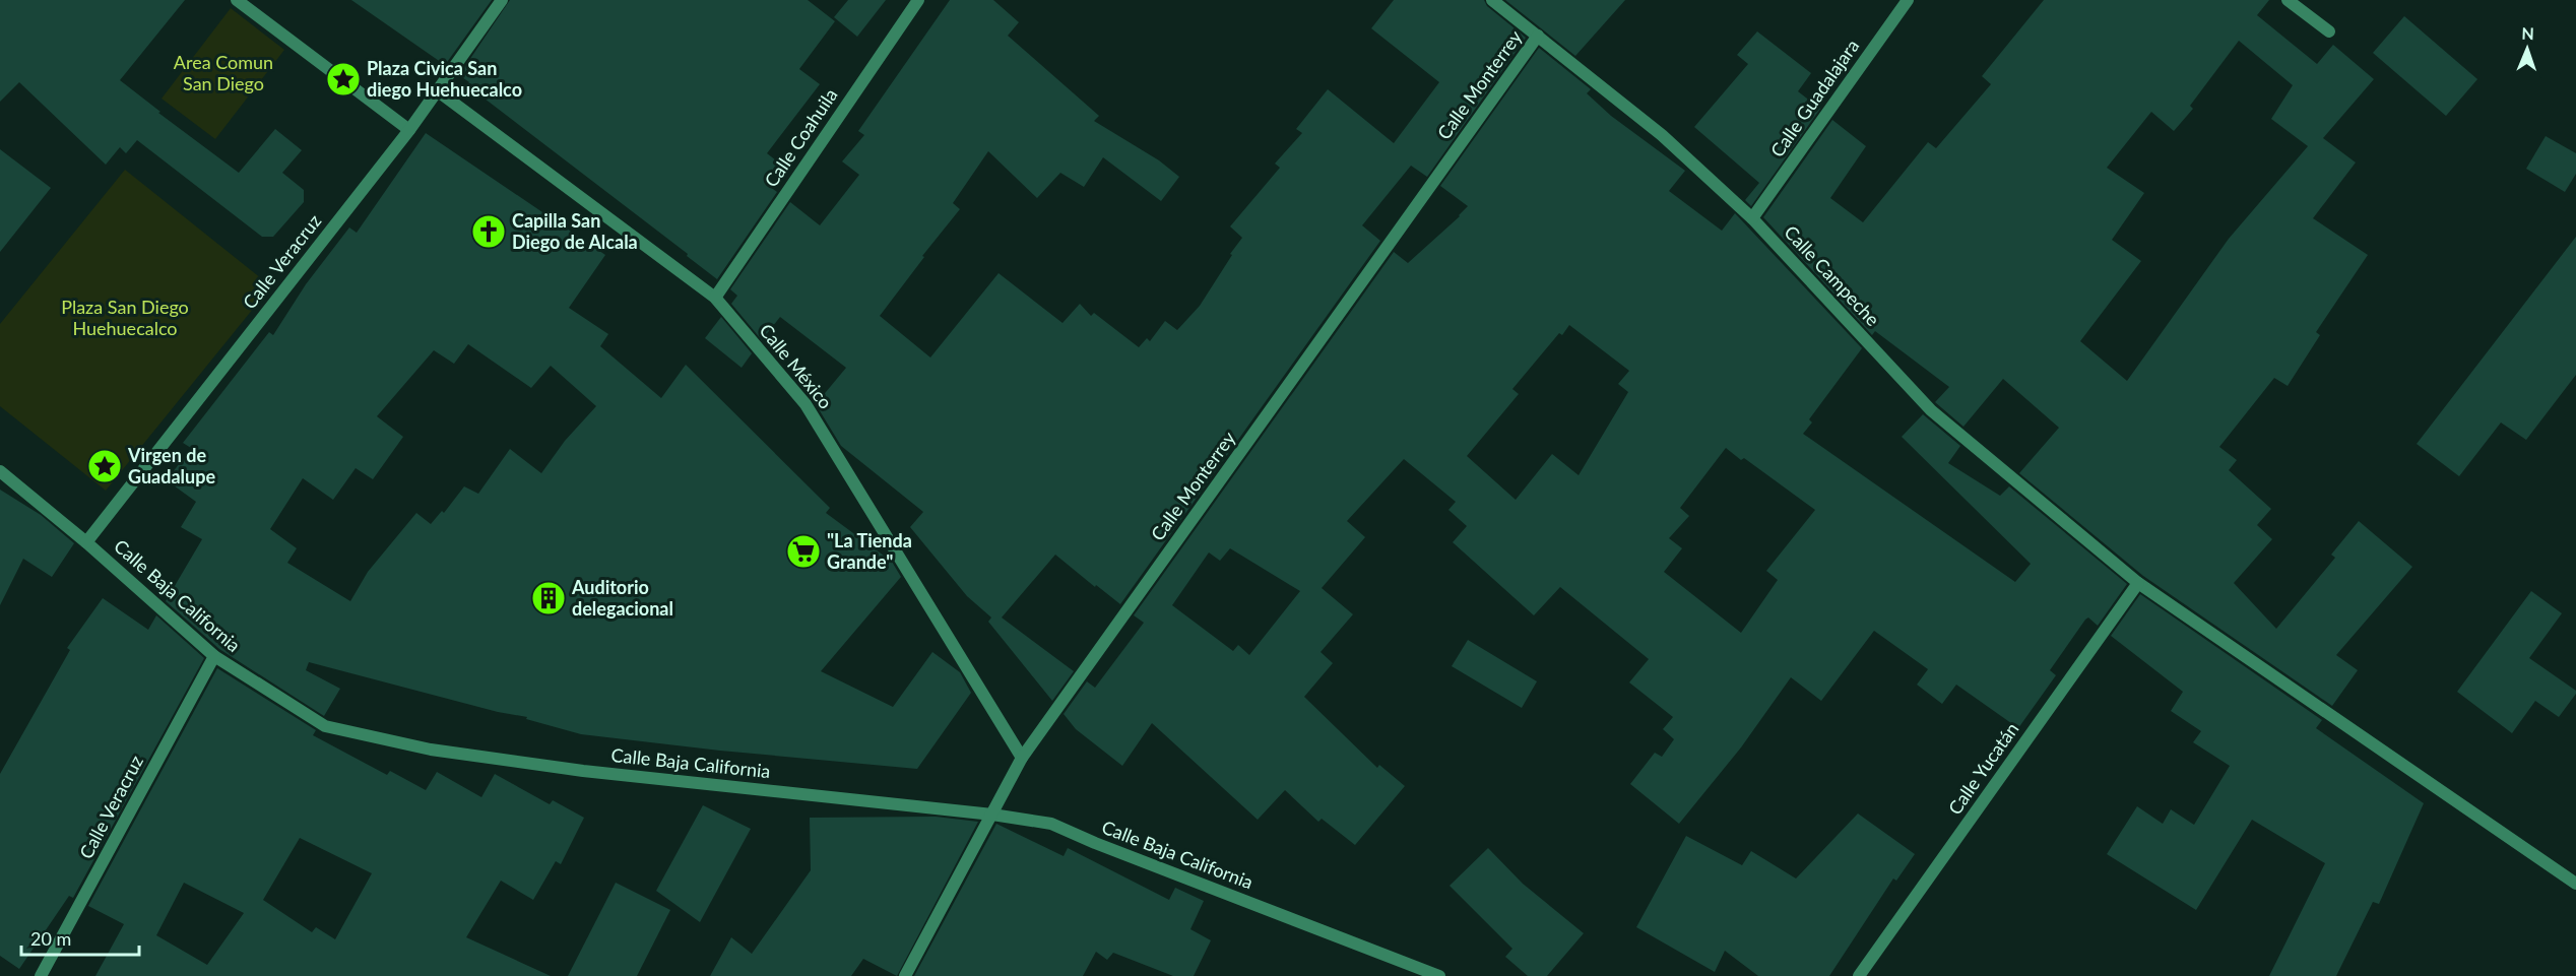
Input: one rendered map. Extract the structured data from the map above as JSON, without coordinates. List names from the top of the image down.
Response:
{
  "streets": {
    "street": [
      "Calle Monterrey",
      "Calle Guadalajara",
      "Calle Coahuila",
      "Calle Veracruz",
      "Calle Campeche",
      "Calle México",
      "Calle Baja California",
      "Calle Yucatán"
    ]
  },
  "crossings": [
    ["Calle Monterrey", "Calle Campeche"],
    ["Calle Monterrey", "Calle México"],
    ["Calle Monterrey", "Calle Baja California"],
    ["Calle Guadalajara", "Calle Campeche"],
    ["Calle Coahuila", "Calle México"],
    ["Calle Veracruz", "Calle México"],
    ["Calle Veracruz", "Calle Baja California"],
    ["Calle Campeche", "Calle Yucatán"]
  ],
  "parks": ["Area Comun San Diego", "Plaza San Diego Huehuecalco"],
  "places": {
    "place": ["Plaza Civica San diego Huehuecalco", "Virgen de Guadalupe"],
    "church": ["Capilla San Diego de Alcala"],
    "supermarket": ["\"La Tienda Grande\""],
    "building": ["Auditorio delegacional"]
  },
  "scale_bar": "20 m",
  "north": "top"
}
